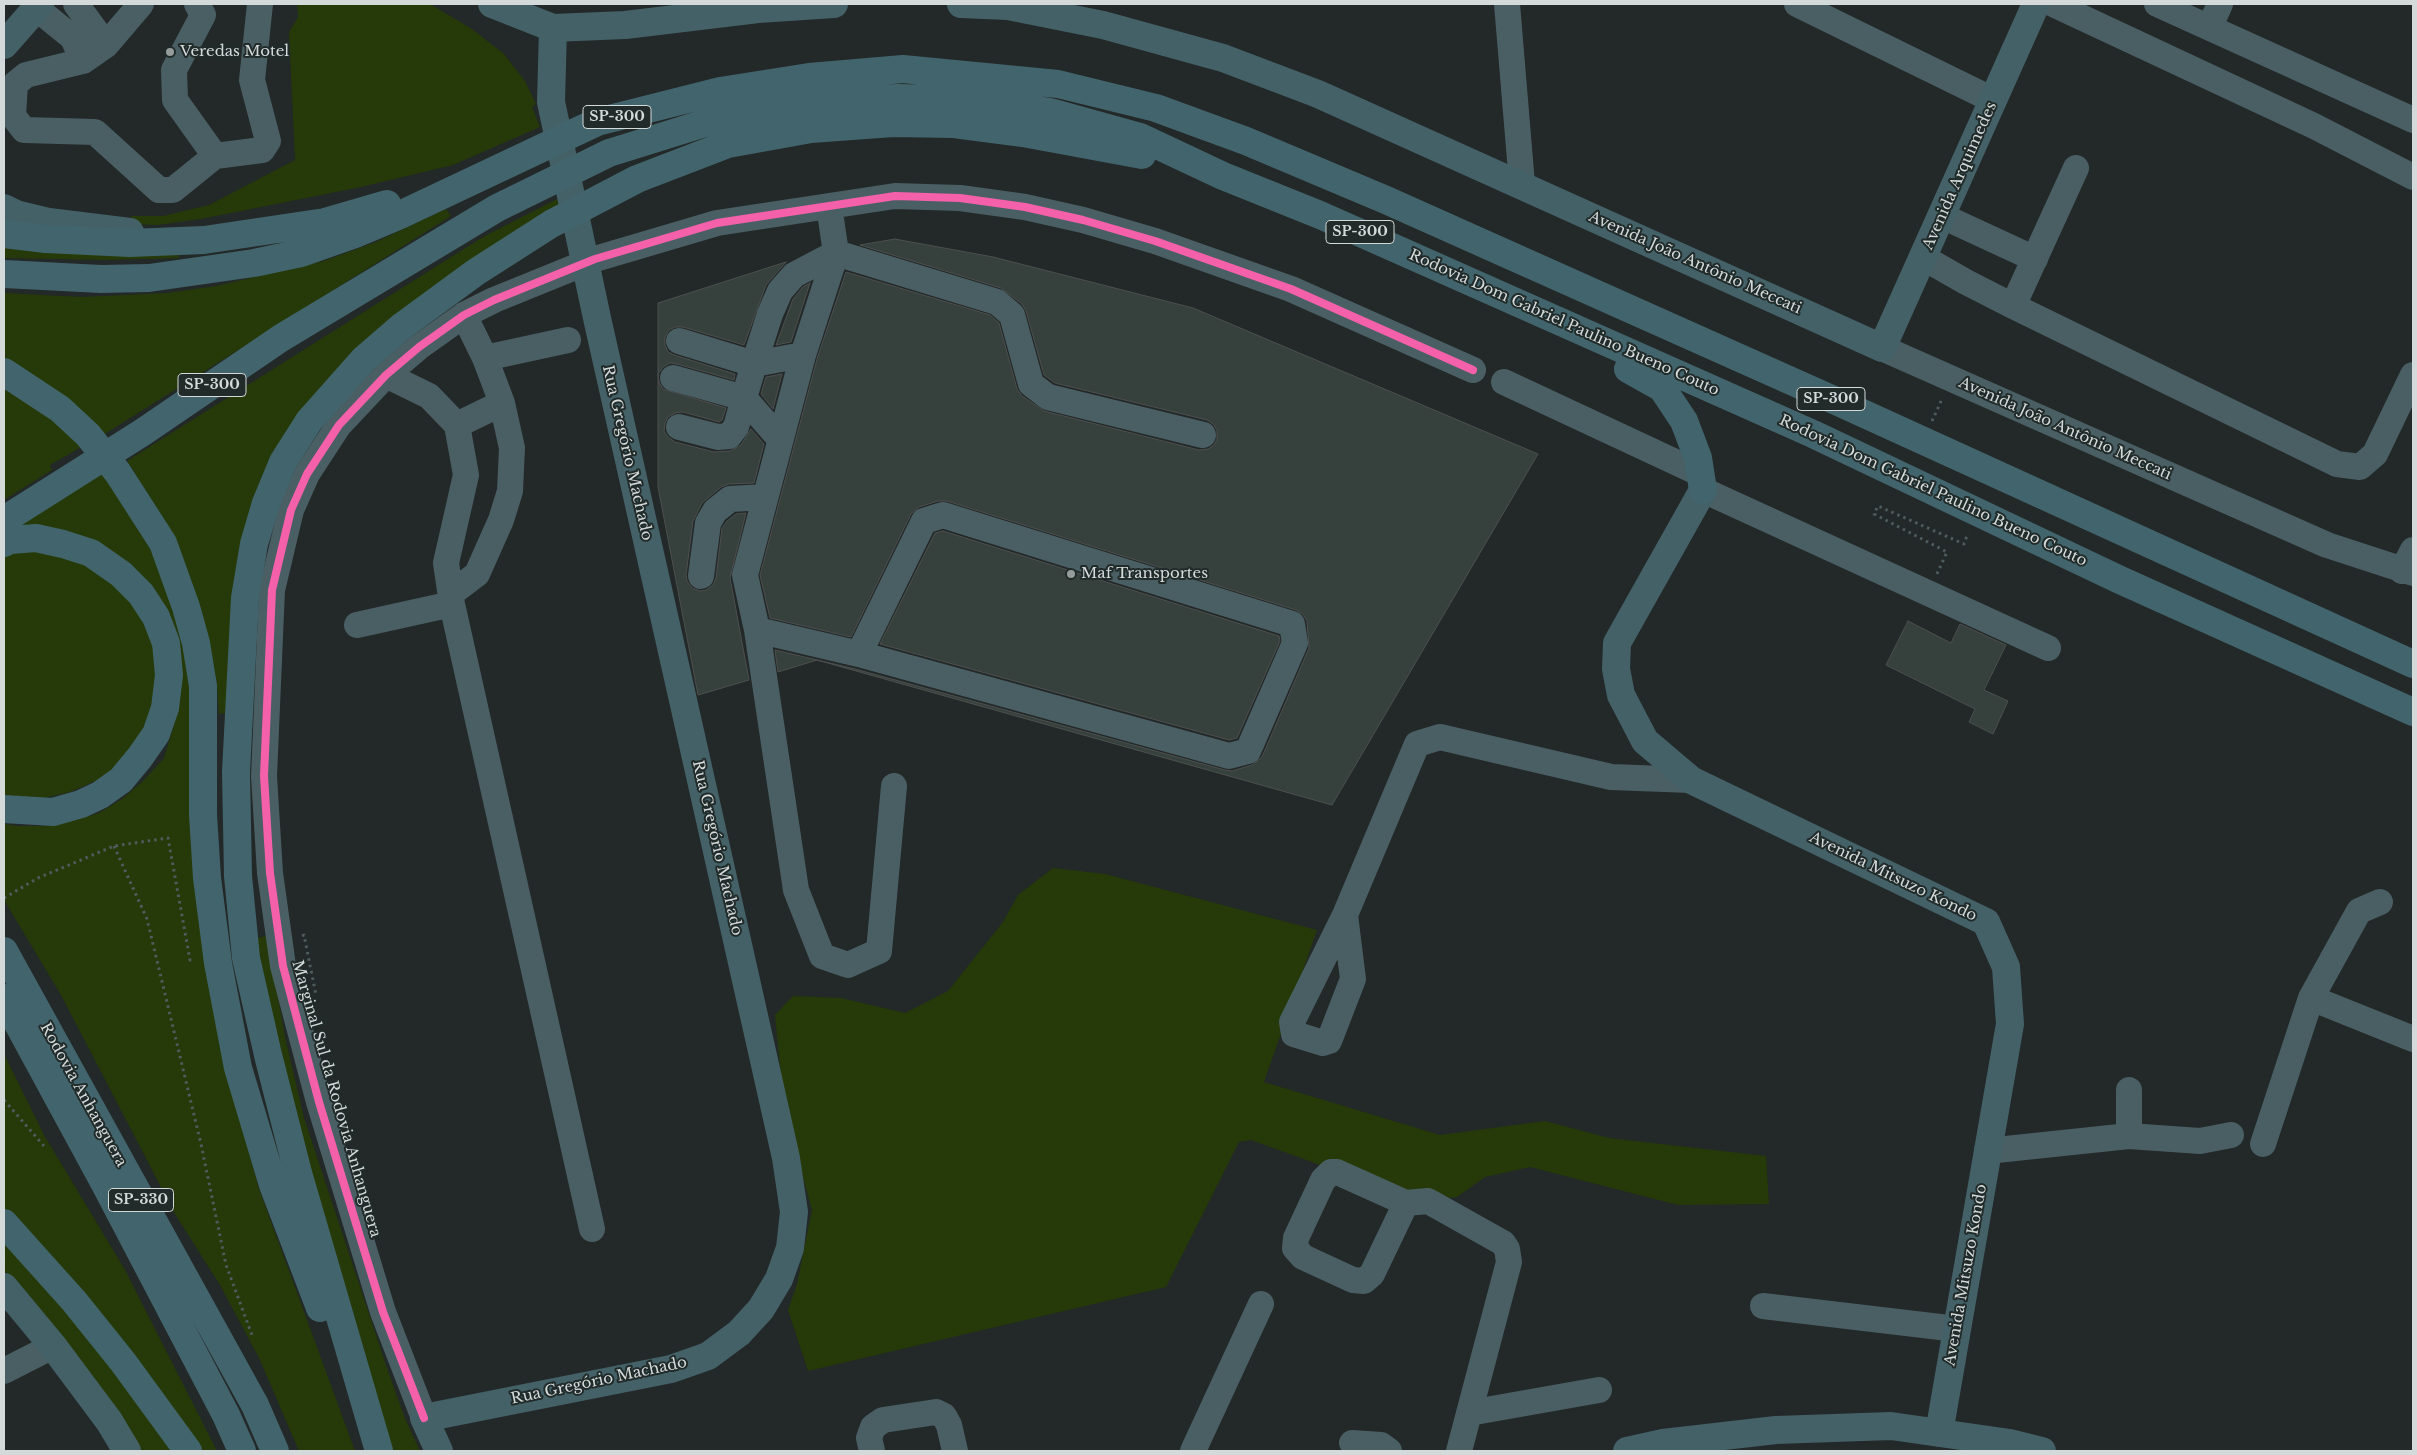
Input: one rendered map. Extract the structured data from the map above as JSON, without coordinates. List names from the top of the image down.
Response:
{
  "streets": {
    "highway": [
      "SP-300",
      "Rodovia Dom Gabriel Paulino Bueno Couto",
      "Rodovia Anhanguera",
      "SP-330"
    ],
    "main road": [
      "Avenida Arquimedes",
      "Avenida João Antônio Meccati",
      "Rua Gregório Machado",
      "Avenida Mitsuzo Kondo",
      "Marginal Sul da Rodovia Anhanguera"
    ]
  },
  "crossings": [
    ["Avenida Arquimedes", "Avenida João Antônio Meccati"],
    ["Rua Gregório Machado", "Marginal Sul da Rodovia Anhanguera"]
  ],
  "places": ["Veredas Motel", "Maf Transportes"]
}
